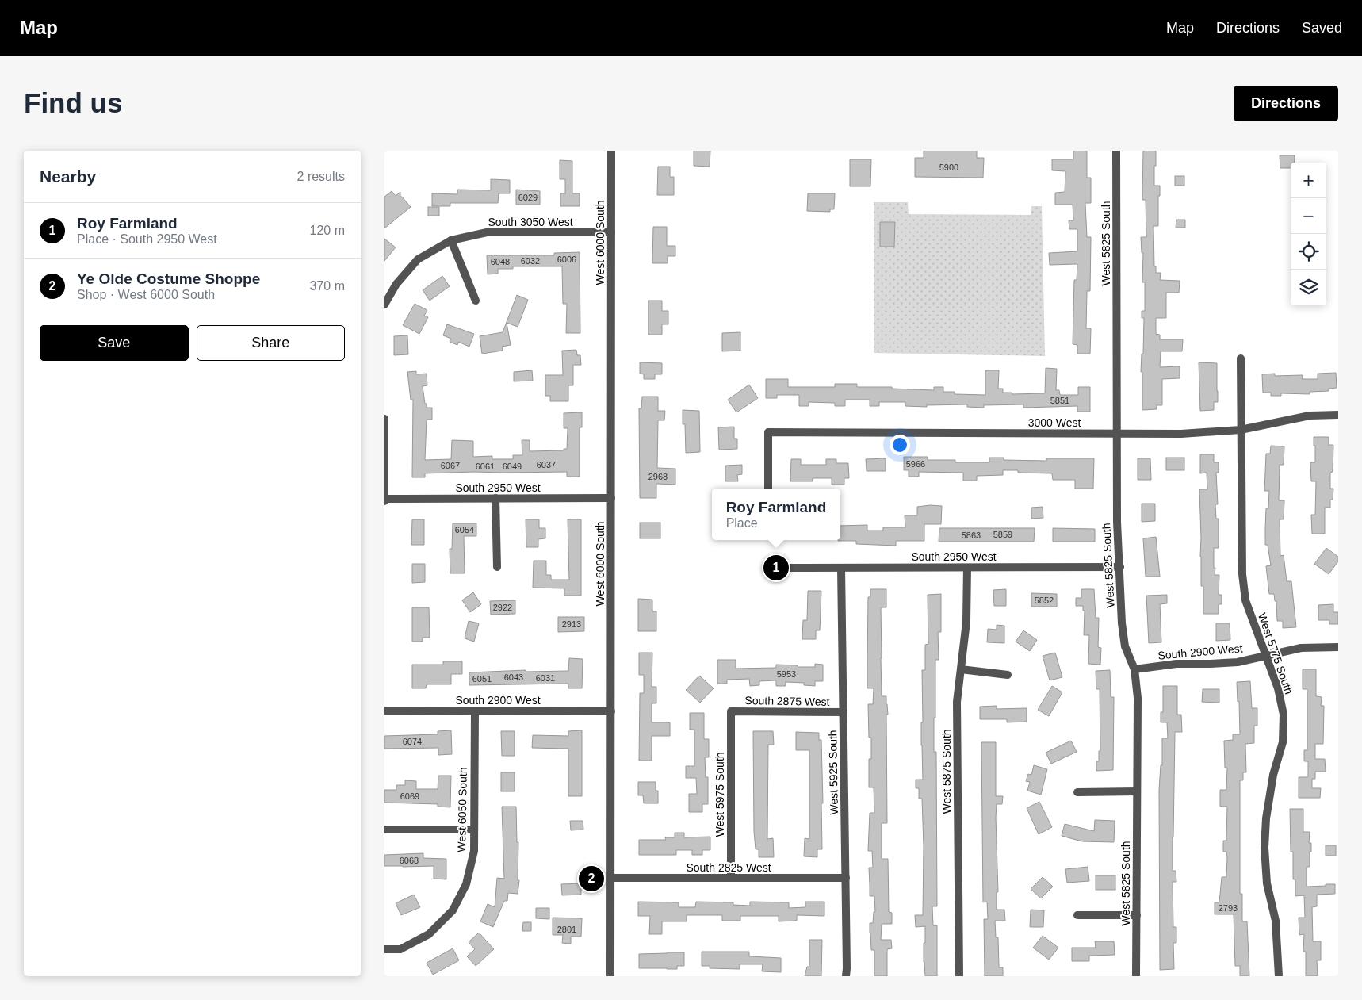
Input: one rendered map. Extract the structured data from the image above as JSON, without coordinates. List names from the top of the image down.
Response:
{
  "streets": {
    "street": [
      "South 3050 West",
      "West 6000 South",
      "West 5825 South",
      "3000 West",
      "South 2950 West",
      "South 2900 West",
      "West 5775 South",
      "South 2875 West",
      "West 5875 South",
      "West 5925 South",
      "West 5975 South",
      "West 6050 South",
      "South 2825 West"
    ]
  },
  "crossings": [
    ["South 3050 West", "West 6000 South"],
    ["West 6000 South", "South 2950 West"],
    ["West 6000 South", "South 2900 West"],
    ["West 6000 South", "South 2825 West"],
    ["West 5825 South", "3000 West"],
    ["West 5825 South", "South 2950 West"],
    ["West 5825 South", "South 2900 West"],
    ["3000 West", "West 5775 South"],
    ["South 2950 West", "West 5875 South"],
    ["South 2950 West", "West 5925 South"],
    ["South 2900 West", "West 5775 South"],
    ["South 2900 West", "West 6050 South"],
    ["South 2875 West", "West 5925 South"],
    ["South 2875 West", "West 5975 South"],
    ["West 5925 South", "South 2825 West"],
    ["West 5975 South", "South 2825 West"]
  ],
  "house_numbers": [
    "5900",
    "6029",
    "6006",
    "6032",
    "6048",
    "5851",
    "5966",
    "6037",
    "6067",
    "6061",
    "6049",
    "2968",
    "6054",
    "5859",
    "5863",
    "5852",
    "2922",
    "2913",
    "5953",
    "6043",
    "6031",
    "6051",
    "6074",
    "6069",
    "6068",
    "2793",
    "2801"
  ],
  "page": {
    "header": "Map",
    "nav": ["Map", "Directions", "Saved"],
    "buttons": [
      "Directions",
      ["Save", "Share"]
    ],
    "title": "Find us",
    "heading": ["Nearby", "2 results"],
    "map_buttons": ["+", "−"],
    "list": [
      {
        "mark": "1",
        "name": "Roy Farmland",
        "note": "Place · South 2950 West",
        "value": "120 m"
      },
      {
        "mark": "2",
        "name": "Ye Olde Costume Shoppe",
        "note": "Shop · West 6000 South",
        "value": "370 m"
      }
    ],
    "popup": ["Roy Farmland", "Place"],
    "pins": ["1", "2"]
  }
}
